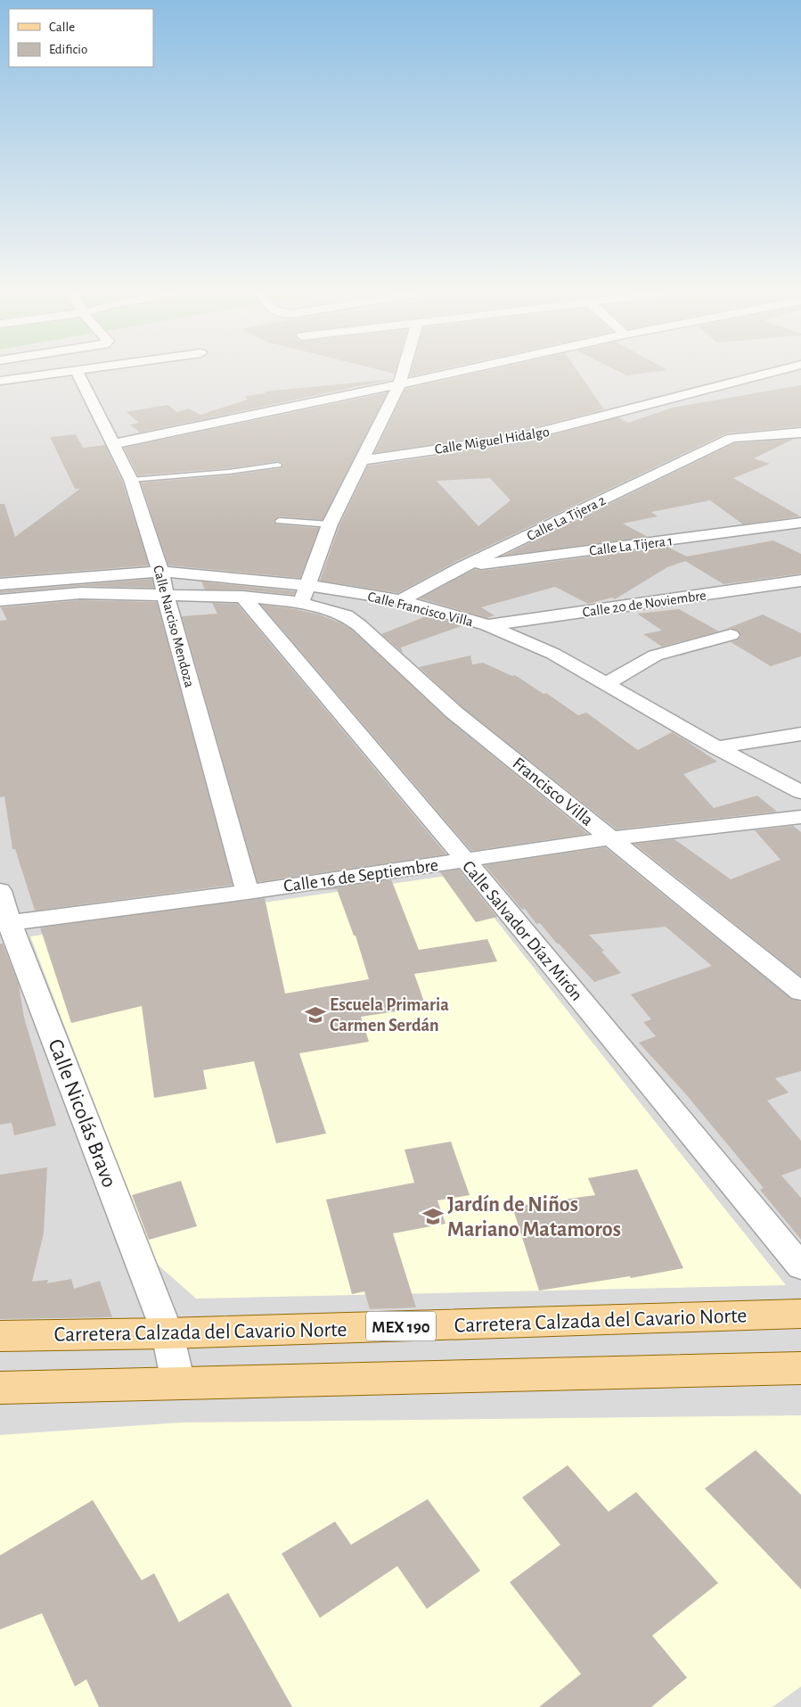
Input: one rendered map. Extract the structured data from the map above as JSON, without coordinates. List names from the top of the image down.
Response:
{
  "streets": {
    "main road": ["Carretera Calzada del Cavario Norte", "MEX 190"],
    "street": [
      "Calle Miguel Hidalgo",
      "Calle La Tijera 2",
      "Calle La Tijera 1",
      "Calle 20 de Noviembre",
      "Calle Francisco Villa",
      "Calle Narciso Mendoza",
      "Francisco Villa",
      "Calle 16 de Septiembre",
      "Calle Salvador Díaz Mirón",
      "Calle Nicolás Bravo"
    ]
  },
  "crossings": [
    ["Calle La Tijera 2", "Calle La Tijera 1"],
    ["Calle La Tijera 2", "Calle Francisco Villa"],
    ["Calle 20 de Noviembre", "Calle Francisco Villa"],
    ["Calle Francisco Villa", "Calle Narciso Mendoza"],
    ["Calle Francisco Villa", "Francisco Villa"],
    ["Calle Francisco Villa", "Calle Salvador Díaz Mirón"],
    ["Calle Narciso Mendoza", "Calle 16 de Septiembre"],
    ["Francisco Villa", "Calle 16 de Septiembre"],
    ["Calle 16 de Septiembre", "Calle Salvador Díaz Mirón"],
    ["Calle 16 de Septiembre", "Calle Nicolás Bravo"],
    ["Calle Nicolás Bravo", "Carretera Calzada del Cavario Norte"]
  ],
  "places": {
    "school or university": ["Escuela Primaria Carmen Serdán", "Jardín de Niños Mariano Matamoros"]
  },
  "legend": ["Calle", "Edificio"]
}
